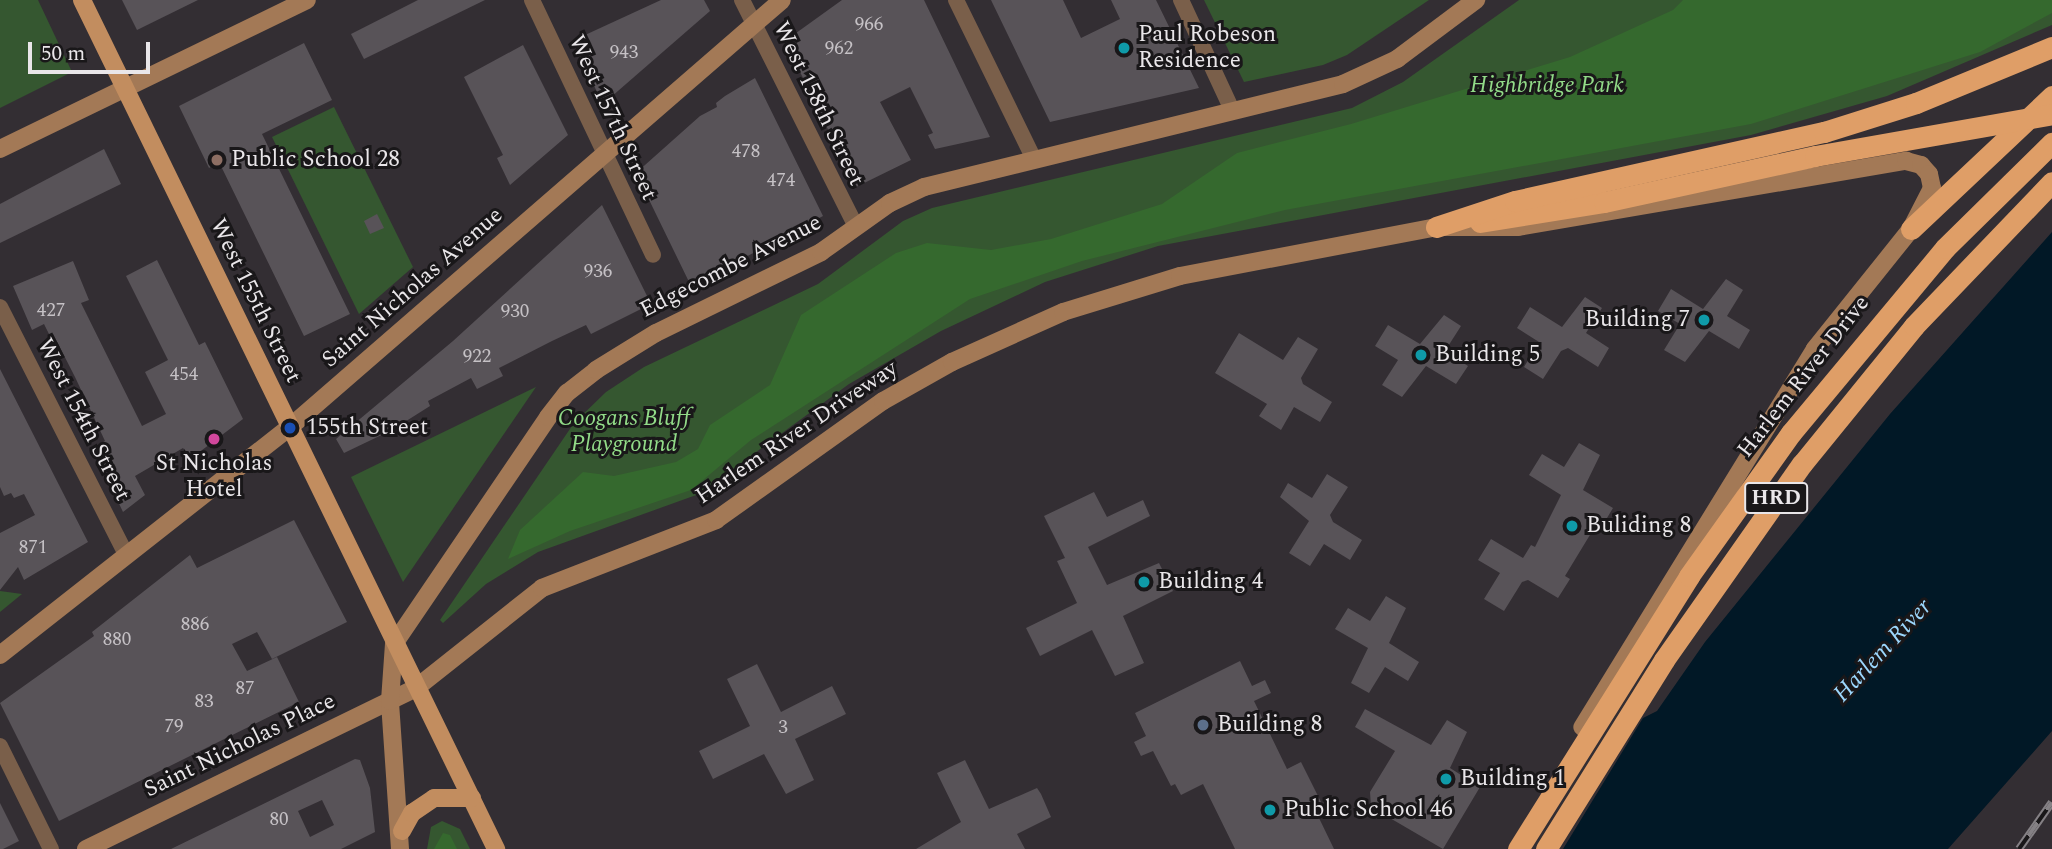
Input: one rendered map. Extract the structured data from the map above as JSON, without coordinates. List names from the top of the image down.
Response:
{
  "streets": {
    "highway": ["Harlem River Drive", "HRD"],
    "main road": ["West 155th Street"],
    "street": [
      "West 158th Street",
      "West 157th Street",
      "Edgecombe Avenue",
      "Saint Nicholas Avenue",
      "West 154th Street",
      "Harlem River Driveway",
      "Saint Nicholas Place"
    ]
  },
  "crossings": [
    ["West 158th Street", "Edgecombe Avenue"],
    ["West 158th Street", "Saint Nicholas Avenue"],
    ["West 157th Street", "Saint Nicholas Avenue"],
    ["Edgecombe Avenue", "West 155th Street"],
    ["Saint Nicholas Avenue", "West 155th Street"],
    ["Saint Nicholas Avenue", "West 154th Street"],
    ["West 155th Street", "Harlem River Driveway"],
    ["West 155th Street", "Saint Nicholas Place"],
    ["Harlem River Drive", "Harlem River Driveway"],
    ["Harlem River Driveway", "Saint Nicholas Place"]
  ],
  "water": ["Harlem River"],
  "parks": ["Highbridge Park", "Coogans Bluff Playground"],
  "places": [
    "Paul Robeson Residence",
    "Public School 28",
    "Building 7",
    "Building 5",
    "155th Street",
    "St Nicholas Hotel",
    "Buliding 8",
    "Building 4",
    "Building 8",
    "Building 1",
    "Public School 46"
  ],
  "house_numbers": [
    "966",
    "962",
    "943",
    "478",
    "474",
    "936",
    "427",
    "930",
    "922",
    "454",
    "871",
    "886",
    "880",
    "87",
    "83",
    "79",
    "3",
    "80"
  ],
  "scale_bar": "50 m"
}
